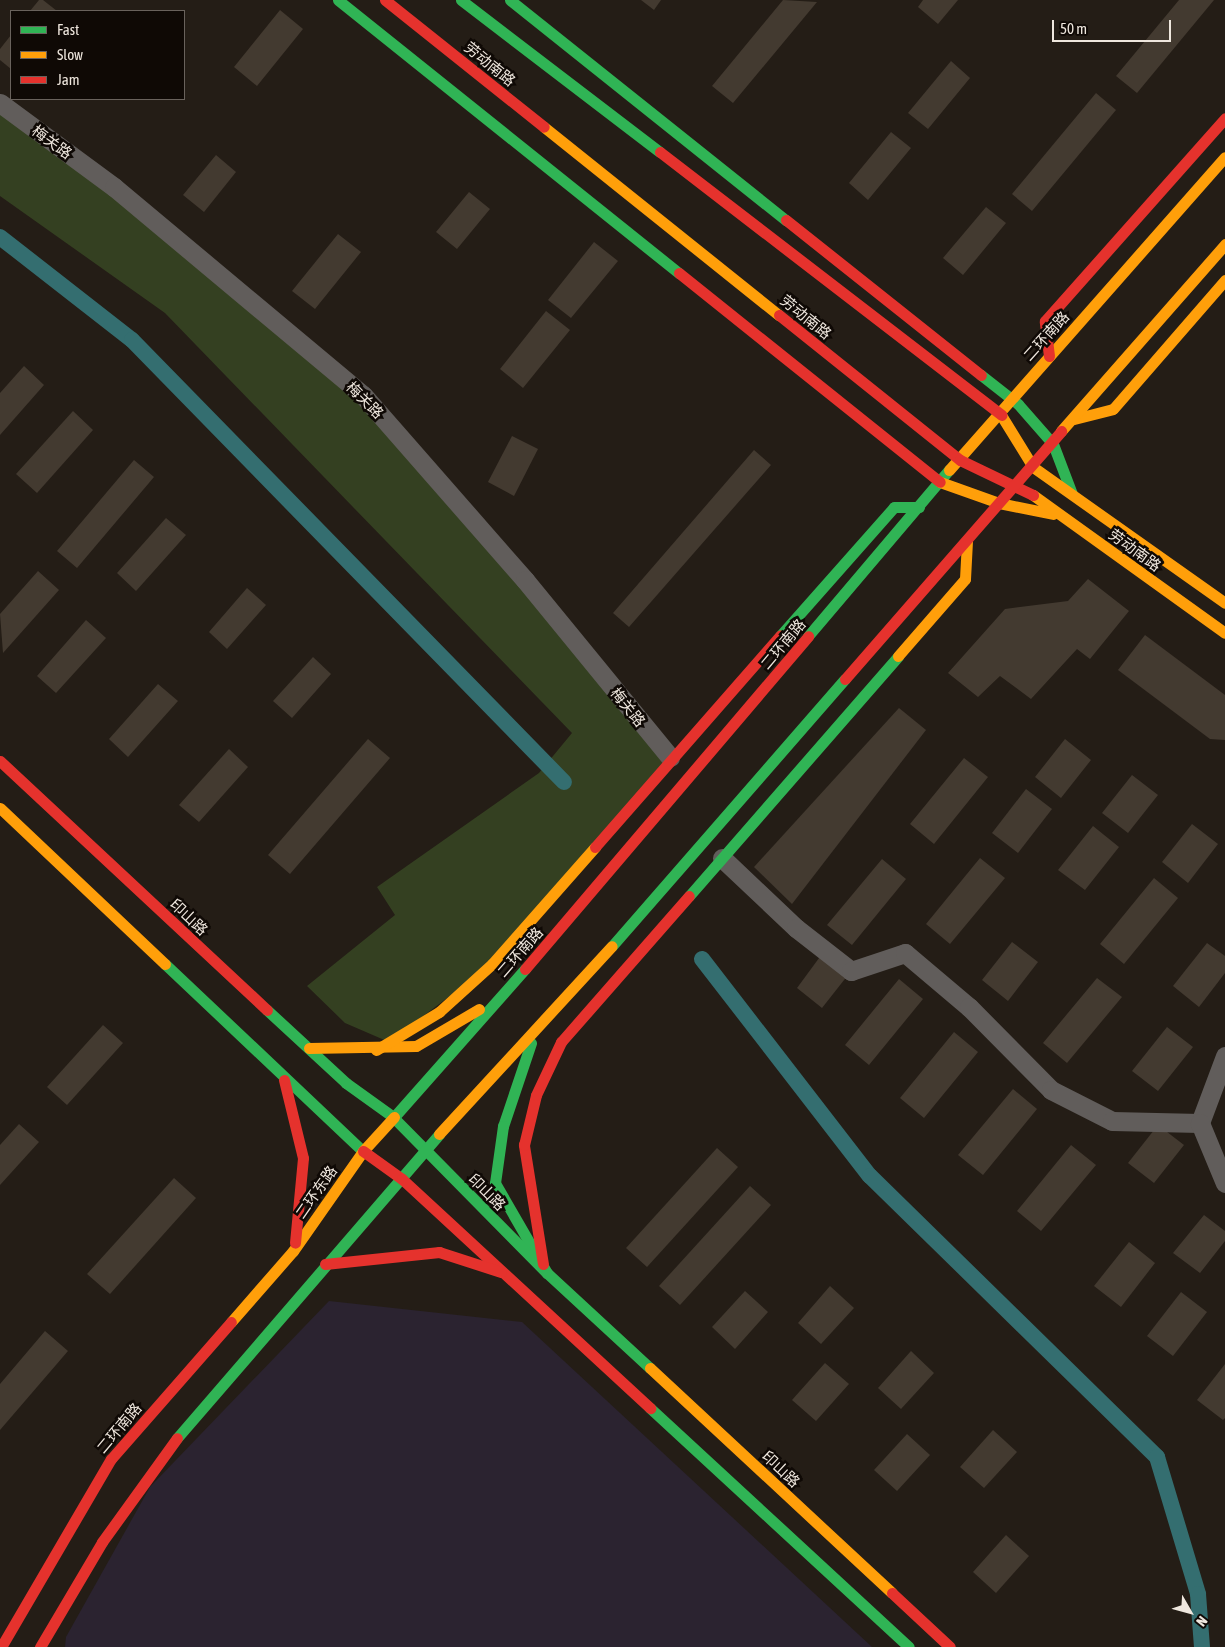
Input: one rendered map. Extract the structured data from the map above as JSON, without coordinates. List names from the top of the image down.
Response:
{
  "streets": {
    "main road": [
      "劳动南路",
      "二环南路",
      "印山路",
      "二环东路"
    ],
    "street": ["梅关路"]
  },
  "crossings": [
    ["劳动南路", "二环南路"],
    ["二环南路", "印山路"],
    ["二环南路", "二环东路"]
  ],
  "legend": ["Fast", "Slow", "Jam"],
  "scale_bar": "50 m",
  "north": "bottom right"
}
